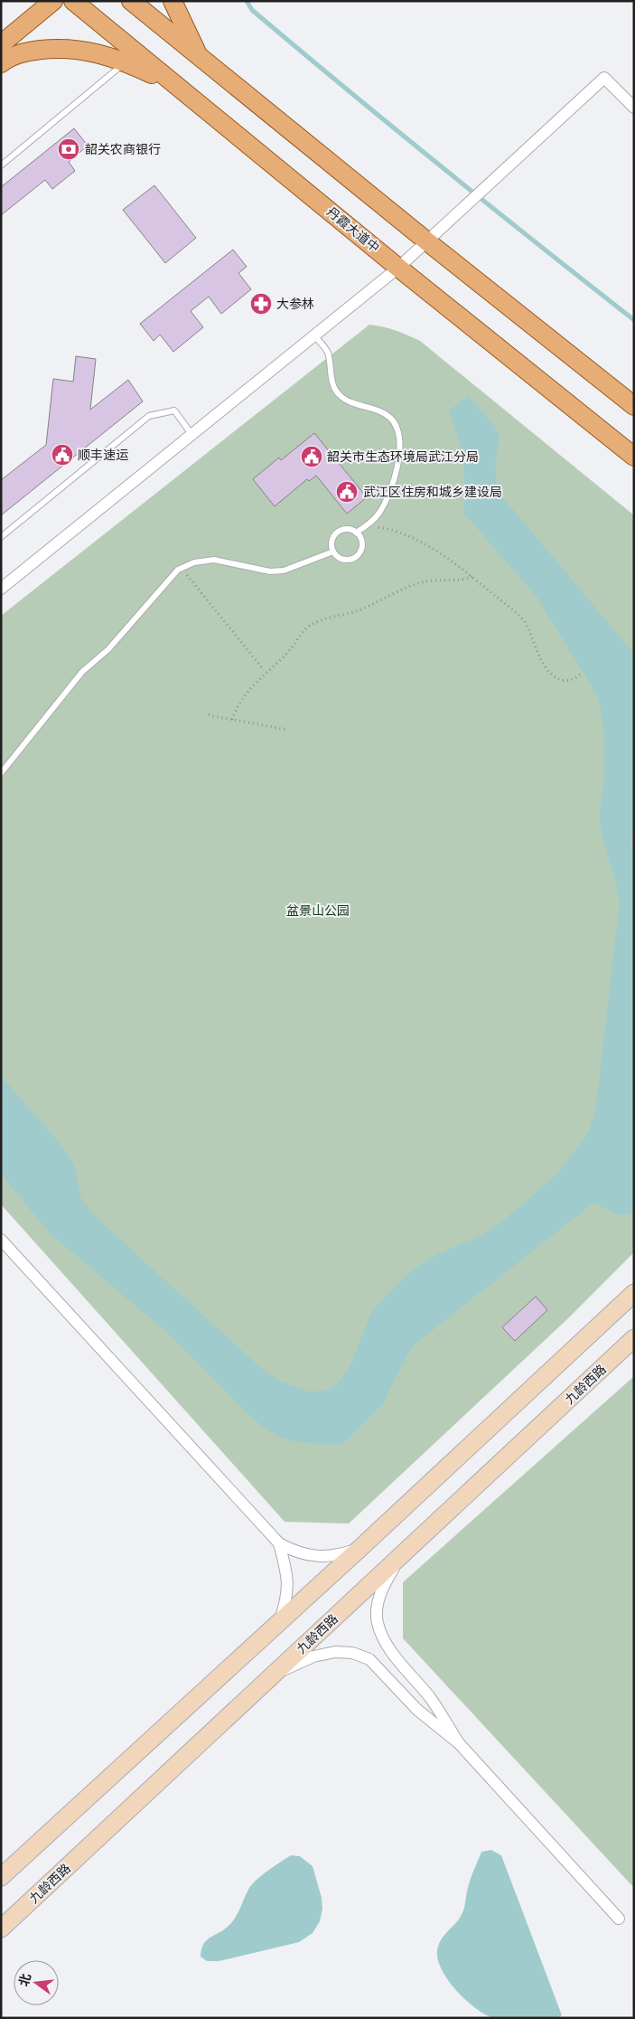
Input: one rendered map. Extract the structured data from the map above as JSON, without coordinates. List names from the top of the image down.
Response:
{
  "streets": {
    "main road": ["丹霞大道中", "九龄西路"]
  },
  "parks": ["盆景山公园"],
  "places": {
    "bank": ["韶关农商银行"],
    "pharmacy": ["大参林"],
    "public building": ["顺丰速运", "韶关市生态环境局武江分局", "武江区住房和城乡建设局"]
  },
  "north": "left"
}
